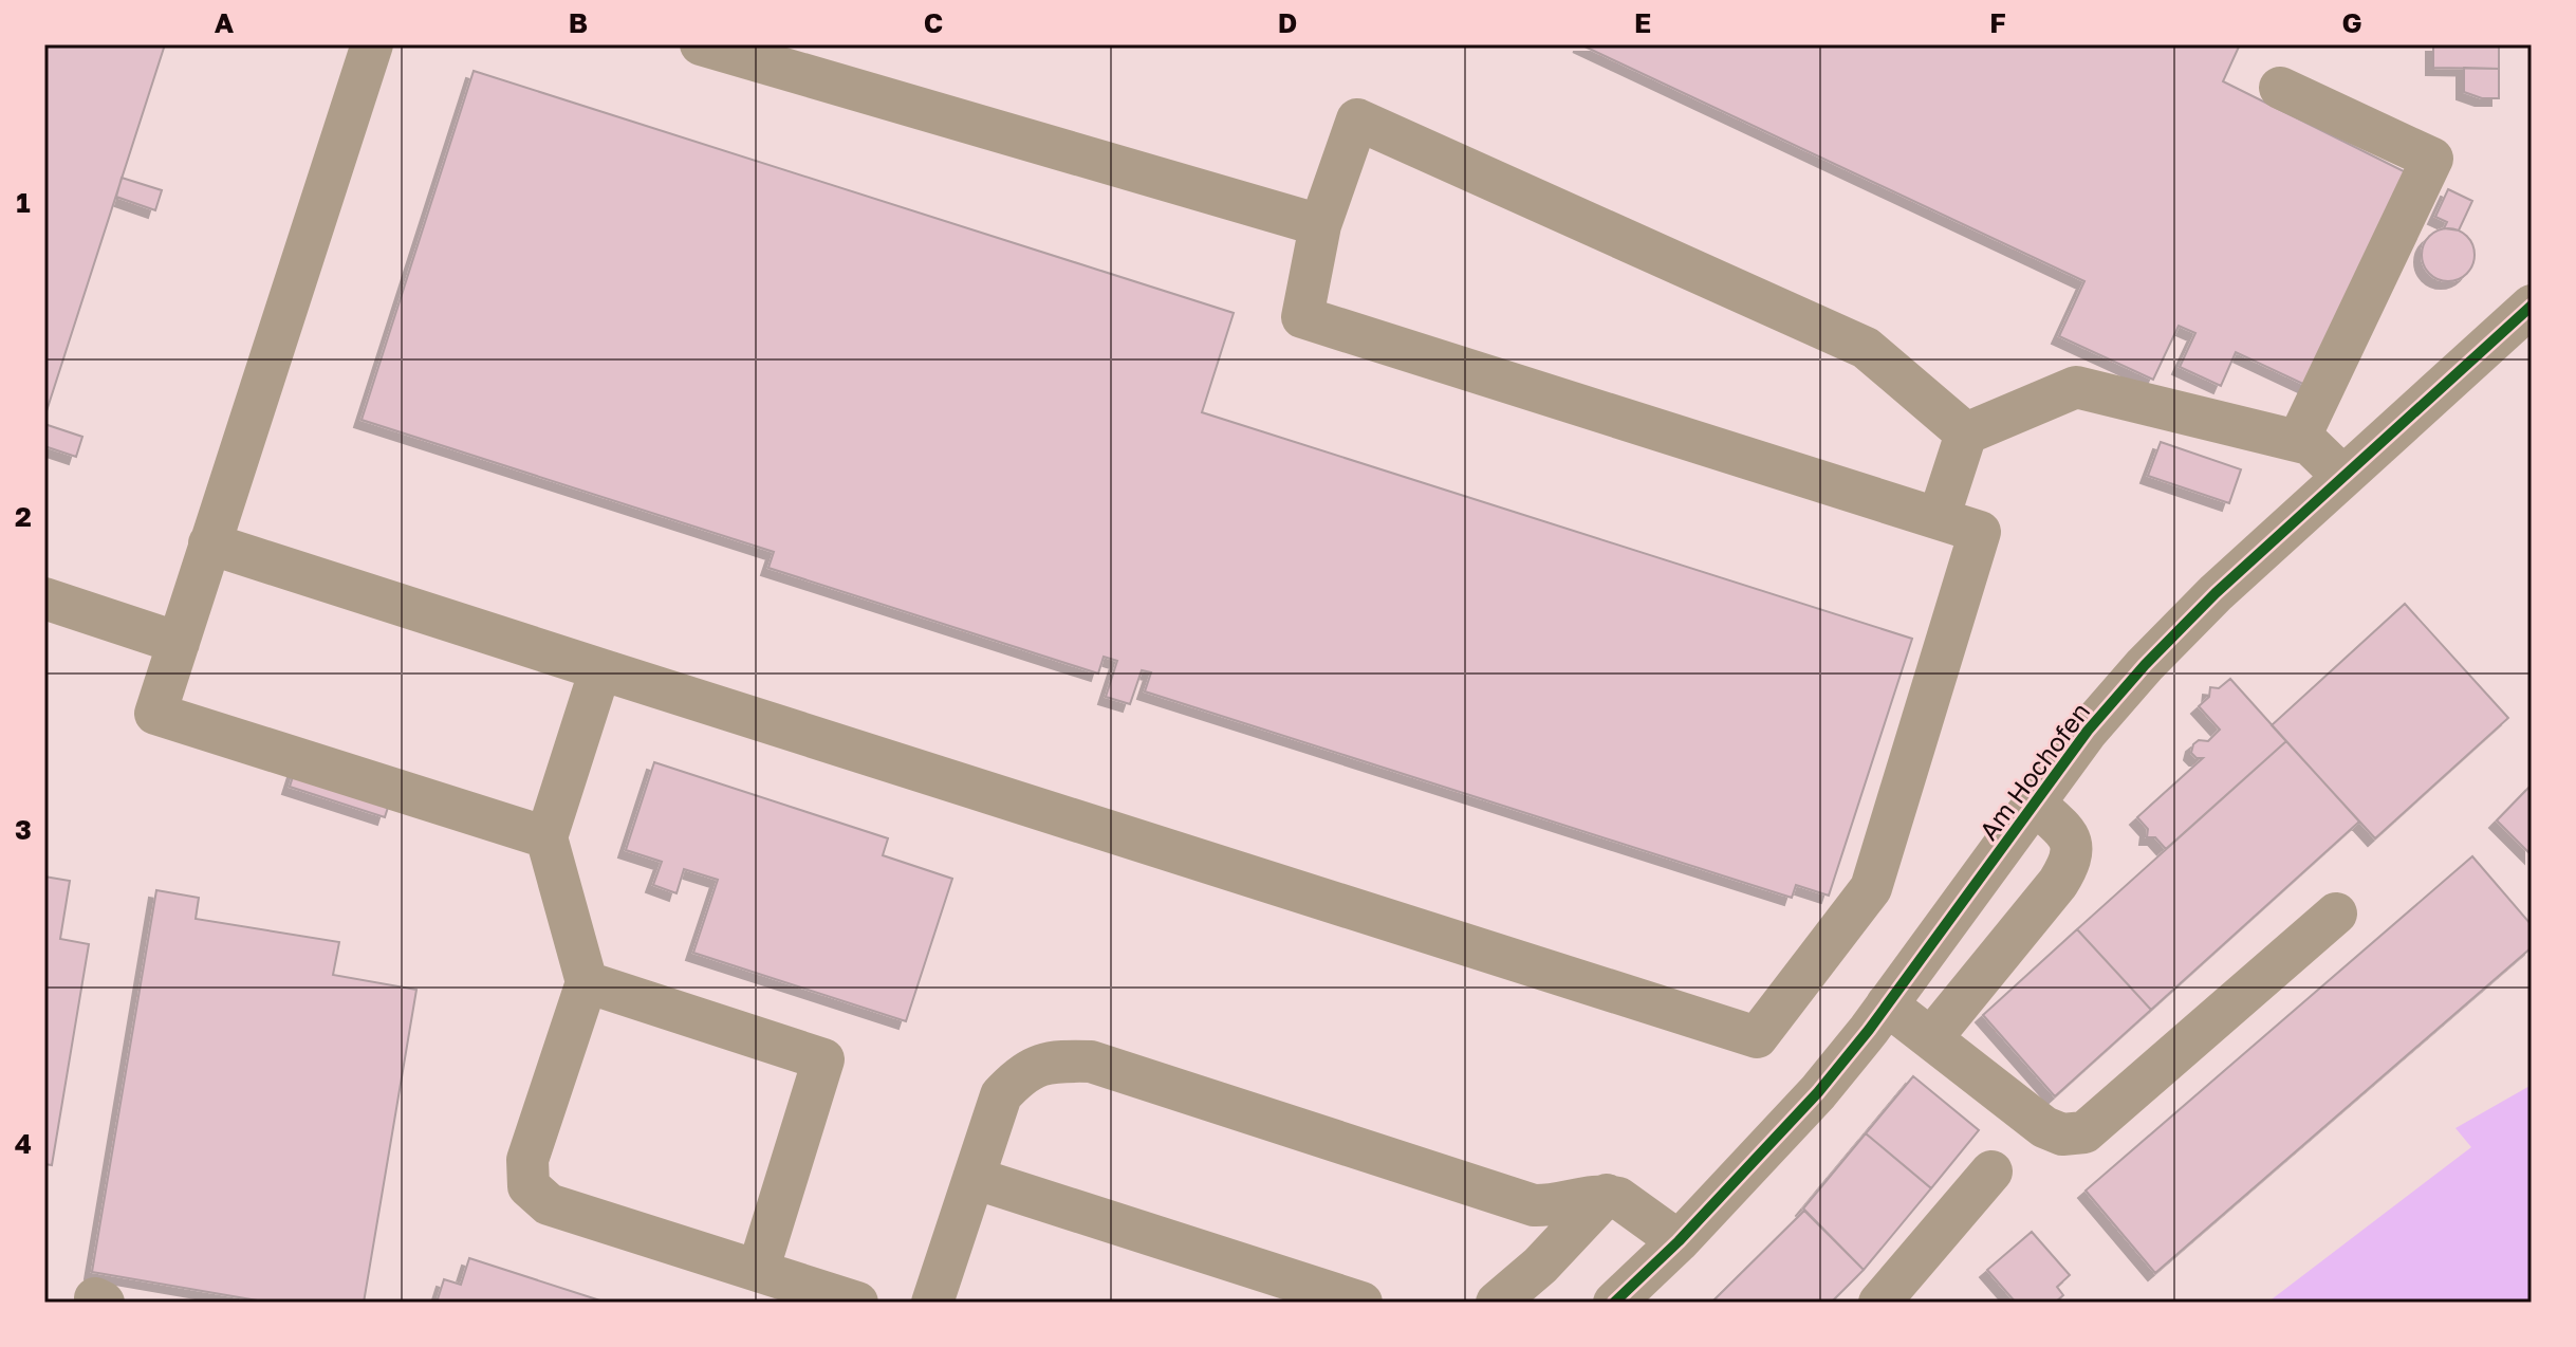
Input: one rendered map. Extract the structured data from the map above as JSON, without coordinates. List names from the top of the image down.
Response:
{
  "streets": {
    "street": ["Am Hochofen"]
  },
  "grid": {
    "columns": [
      "A",
      "B",
      "C",
      "D",
      "E",
      "F",
      "G"
    ],
    "rows": [
      "1",
      "2",
      "3",
      "4"
    ]
  }
}
